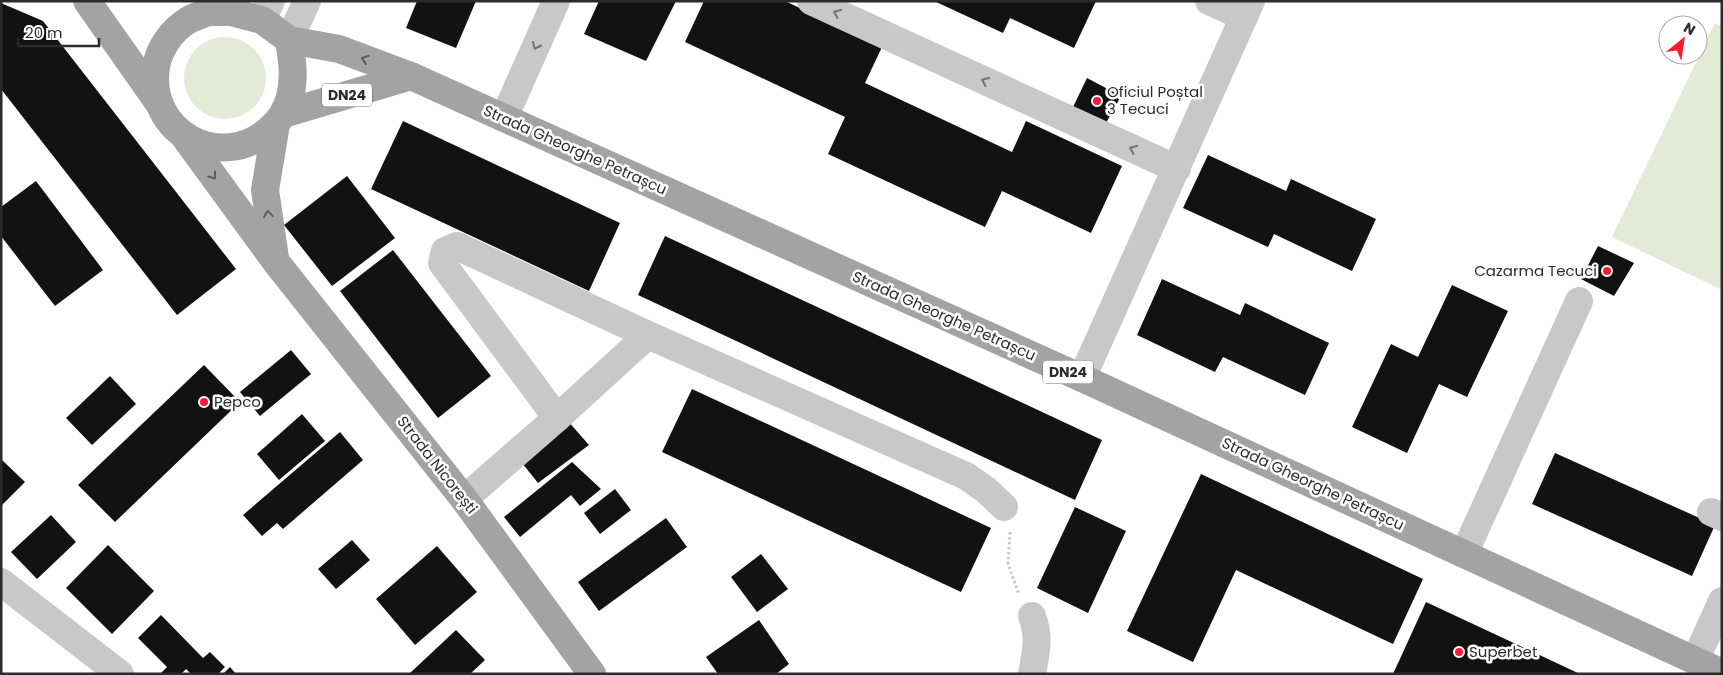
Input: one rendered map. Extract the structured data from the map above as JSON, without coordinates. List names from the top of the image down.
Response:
{
  "streets": {
    "main road": ["DN24", "Strada Gheorghe Petrașcu", "Strada Nicorești"]
  },
  "crossings": [
    ["DN24", "Strada Gheorghe Petrașcu"],
    ["DN24", "Strada Nicorești"],
    ["Strada Gheorghe Petrașcu", "Strada Nicorești"]
  ],
  "places": [
    "Oficiul Poștal 3 Tecuci",
    "Cazarma Tecuci",
    "Pepco",
    "Superbet"
  ],
  "scale_bar": "20 m",
  "north": "top right"
}
